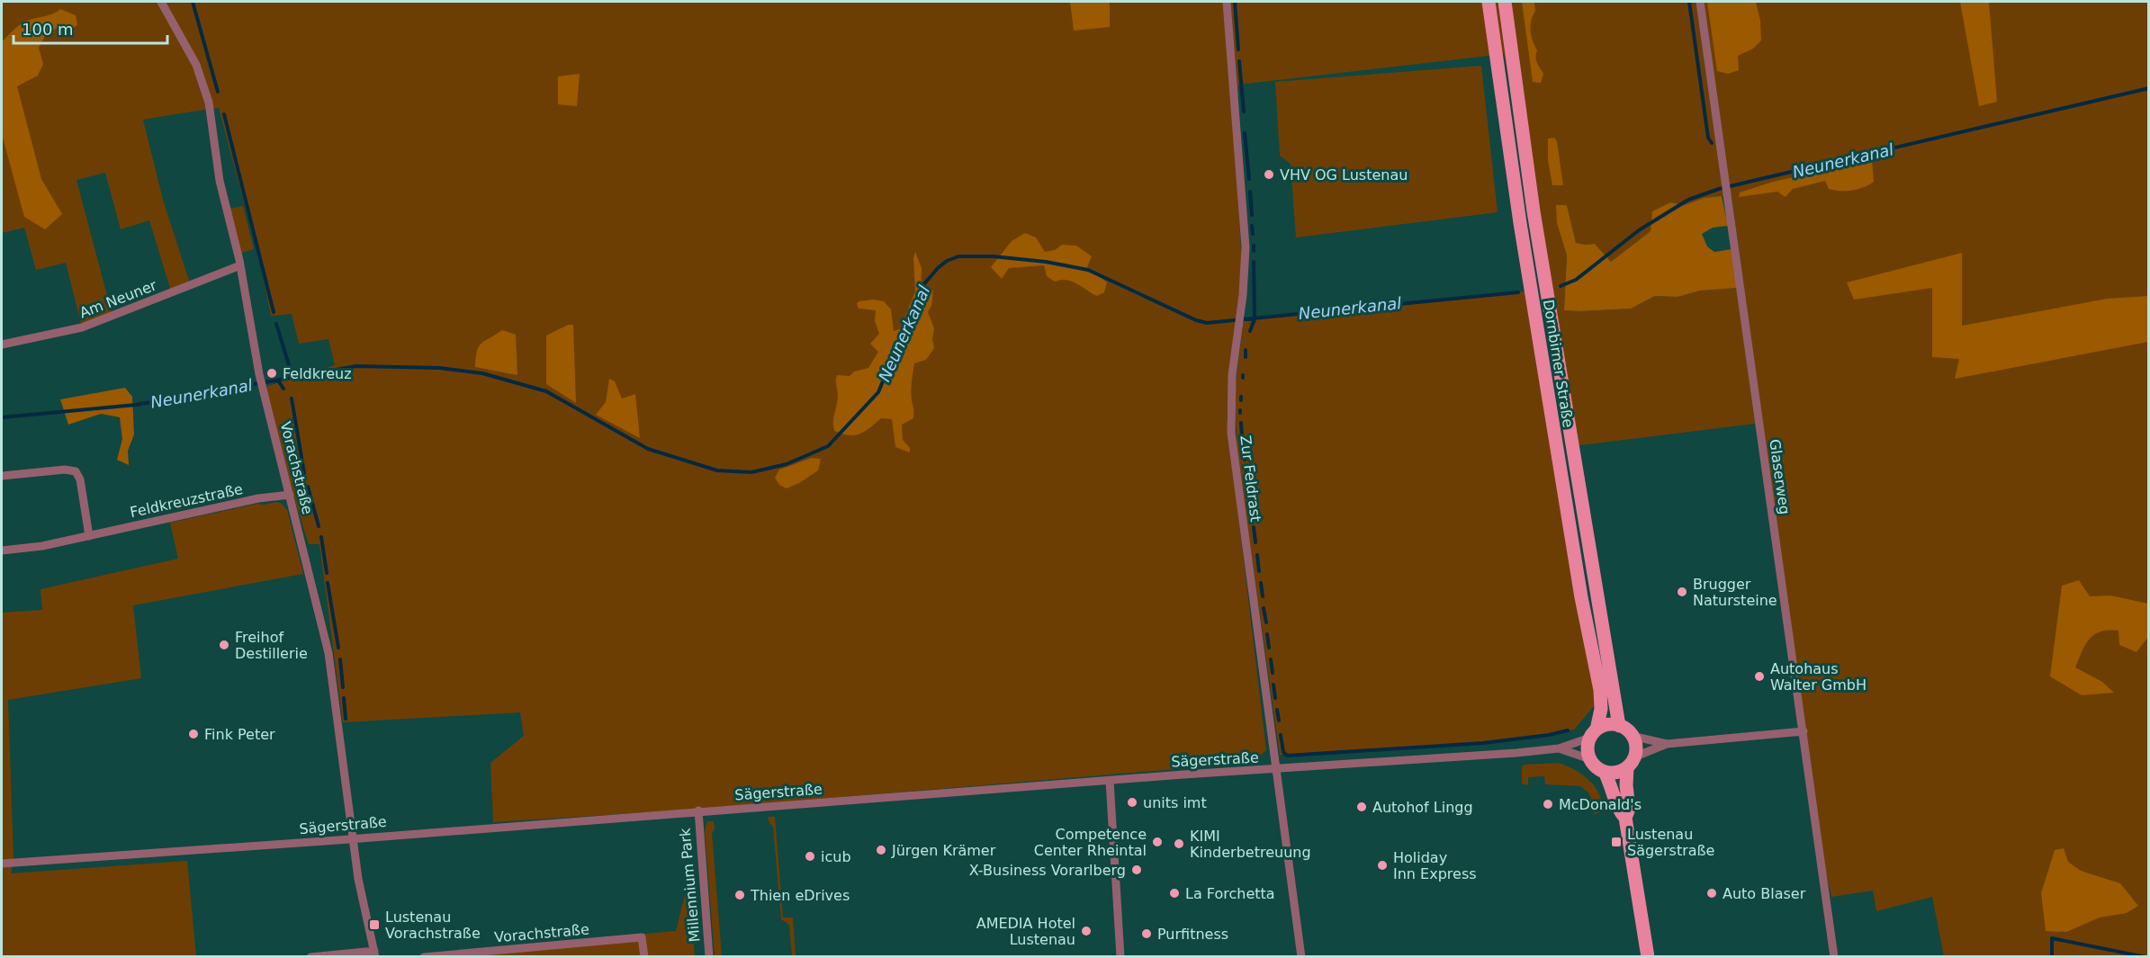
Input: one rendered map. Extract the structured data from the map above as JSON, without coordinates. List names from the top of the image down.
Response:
{
  "streets": {
    "main road": ["Dornbirner Straße"],
    "street": [
      "Am Neuner",
      "Vorachstraße",
      "Glaserweg",
      "Zur Feldrast",
      "Feldkreuzstraße",
      "Sägerstraße",
      "Millennium Park"
    ]
  },
  "crossings": [
    ["Am Neuner", "Vorachstraße"],
    ["Dornbirner Straße", "Sägerstraße"],
    ["Vorachstraße", "Feldkreuzstraße"],
    ["Vorachstraße", "Sägerstraße"],
    ["Zur Feldrast", "Sägerstraße"],
    ["Sägerstraße", "Millennium Park"]
  ],
  "water": ["Neunerkanal"],
  "places": {
    "other": [
      "VHV OG Lustenau",
      "Feldkreuz",
      "Brugger Natursteine",
      "Freihof Destillerie",
      "Autohaus Walter GmbH",
      "Fink Peter",
      "units imt",
      "McDonald's",
      "Autohof Lingg",
      "Competence Center Rheintal",
      "KIMI Kinderbetreuung",
      "Jürgen Krämer",
      "icub",
      "Holiday Inn Express",
      "X-Business Vorarlberg",
      "La Forchetta",
      "Auto Blaser",
      "Thien eDrives",
      "AMEDIA Hotel Lustenau",
      "Purfitness"
    ],
    "transit": ["Lustenau Sägerstraße", "Lustenau Vorachstraße"]
  },
  "scale_bar": "100 m"
}
